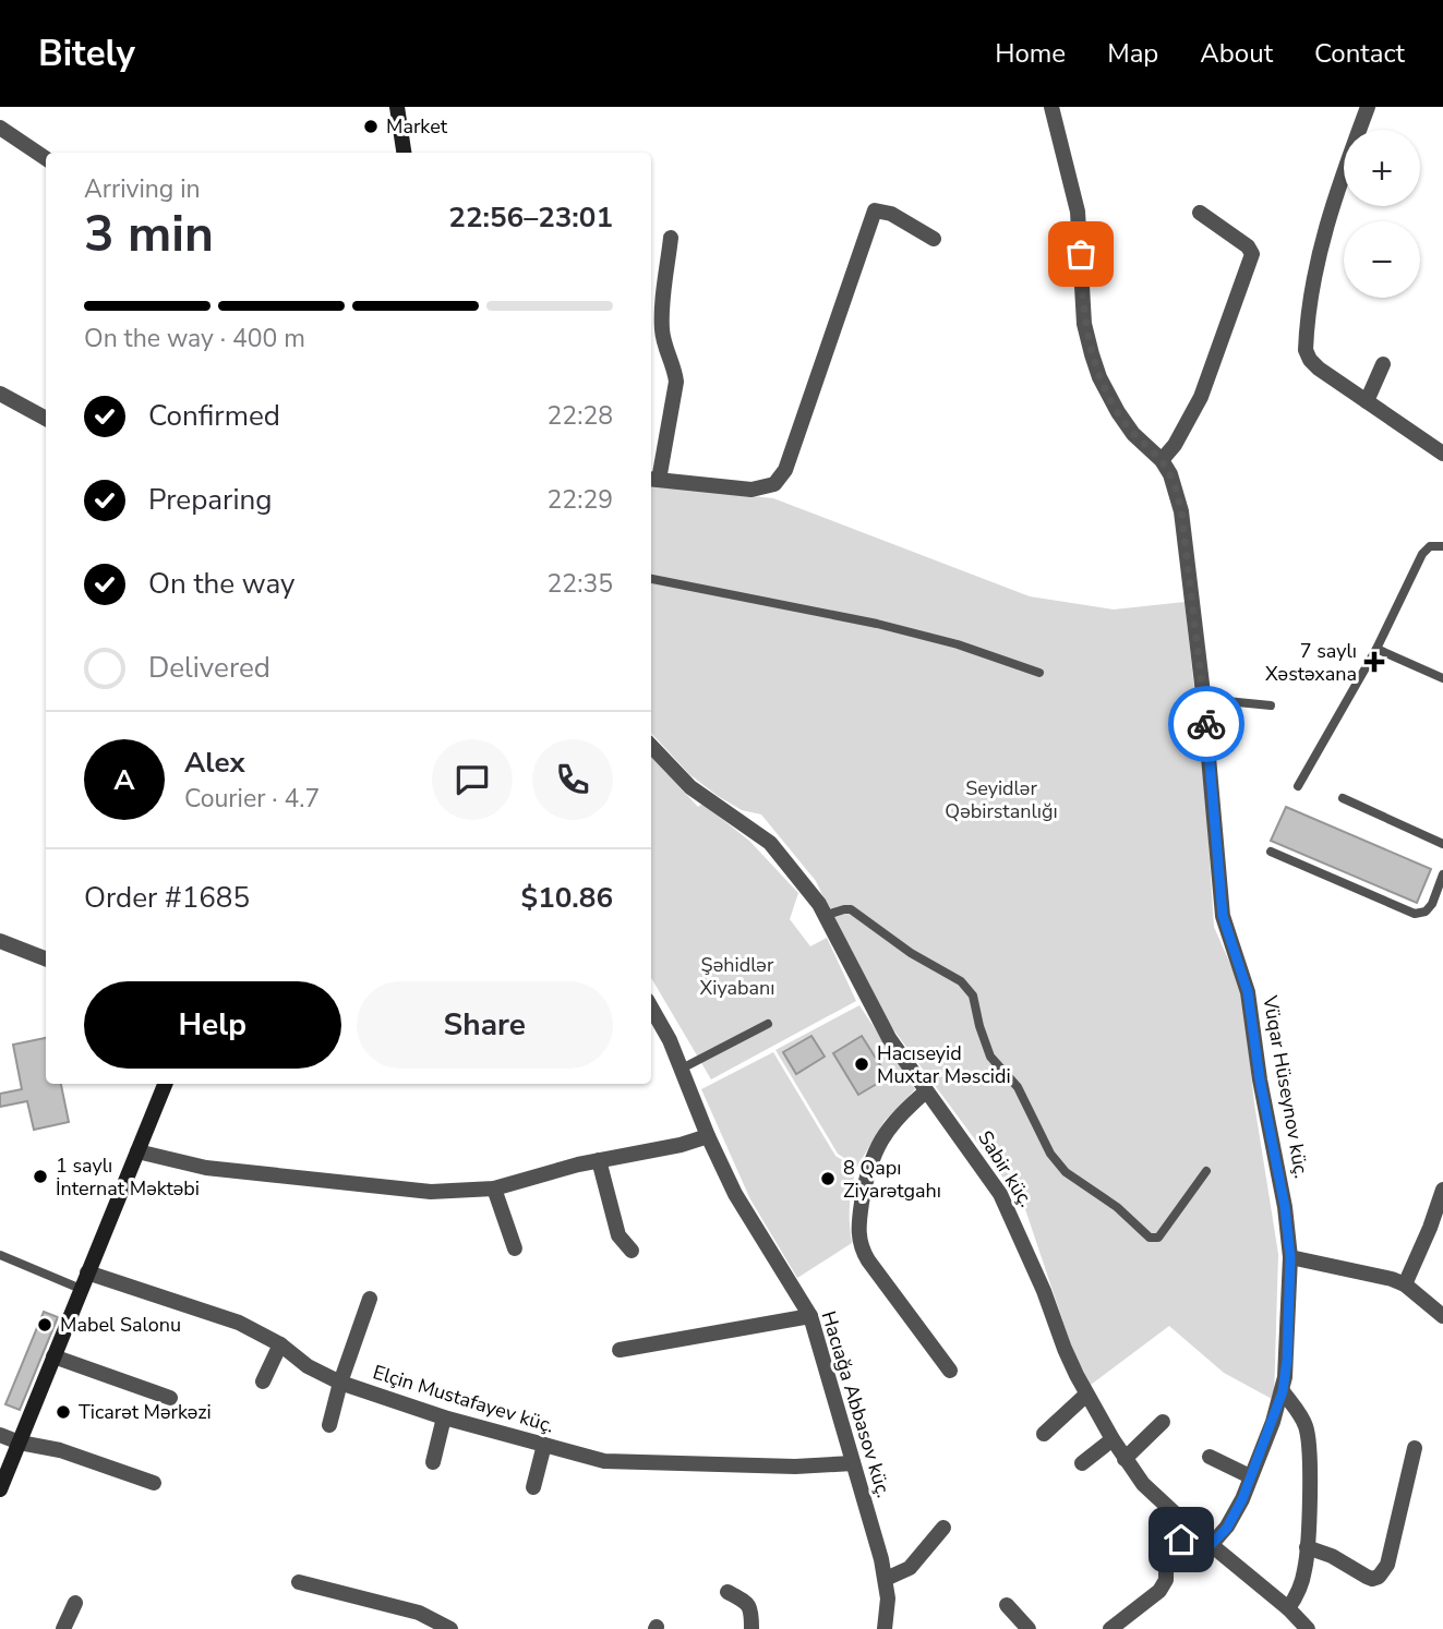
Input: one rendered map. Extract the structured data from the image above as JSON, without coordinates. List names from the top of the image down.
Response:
{
  "streets": {
    "street": [
      "Vüqar Hüseynov küç.",
      "Sabir küç.",
      "Elçin Mustafayev küç.",
      "Hacıağa Abbasov küç."
    ]
  },
  "crossings": [
    ["Vüqar Hüseynov küç.", "Sabir küç."],
    ["Elçin Mustafayev küç.", "Hacıağa Abbasov küç."]
  ],
  "parks": ["Seyidlər Qəbirstanlığı", "Şəhidlər Xiyabanı"],
  "places": {
    "other": [
      "Market",
      "Hacıseyid Muxtar Məscidi",
      "1 saylı İnternat Məktəbi",
      "8 Qapı Ziyarətgahı",
      "Mabel Salonu",
      "Ticarət Mərkəzi"
    ],
    "health": ["7 saylı Xəstəxana"]
  },
  "page": {
    "header": "Bitely",
    "nav": [
      "Home",
      "Map",
      "About",
      "Contact"
    ],
    "map_buttons": ["+", "−"],
    "heading": ["3 min", "Arriving in", "22:56–23:01"],
    "panel": [
      "Alex",
      "Courier · 4.7",
      "Order #1685",
      "$10.86"
    ],
    "bar": "On the way · 400 m",
    "list": [
      ["Confirmed", "22:28"],
      ["Preparing", "22:29"],
      ["On the way", "22:35"],
      "Delivered"
    ],
    "round": "A",
    "buttons": ["Help", "Share"]
  }
}
